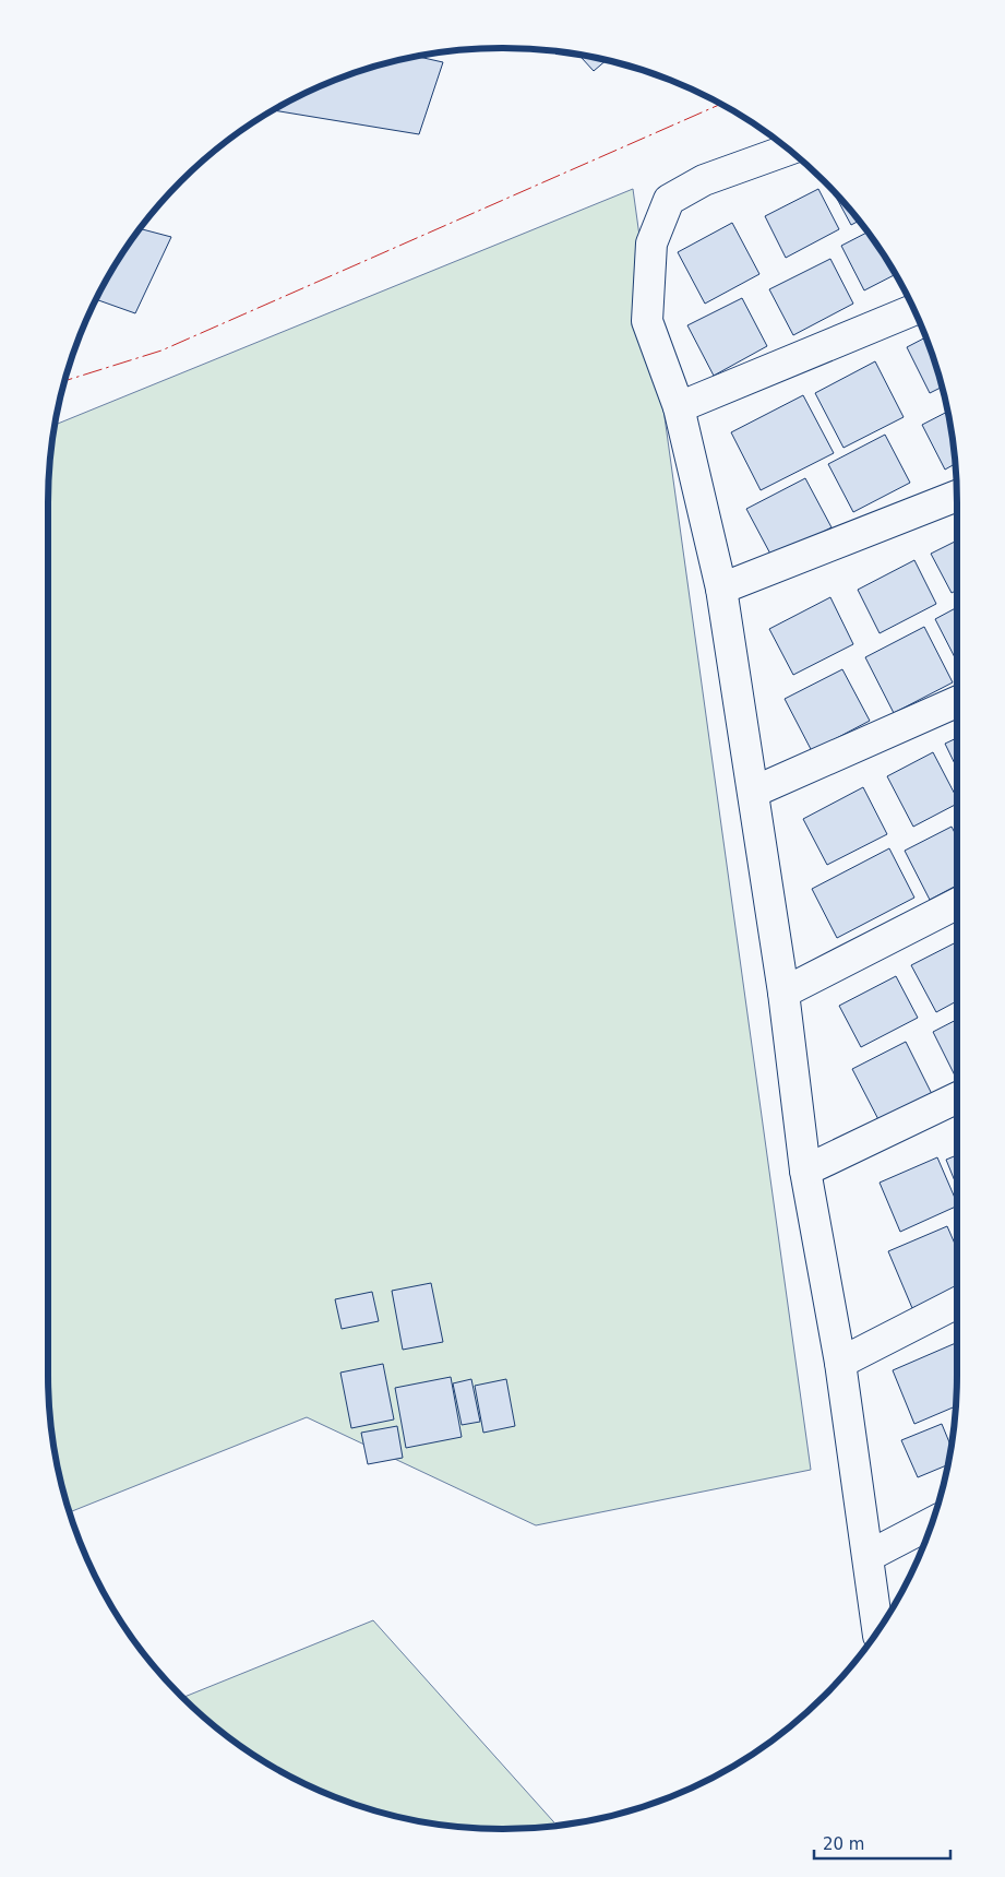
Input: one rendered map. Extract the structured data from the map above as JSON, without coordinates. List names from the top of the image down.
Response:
{
  "scale_bar": "20 m"
}
